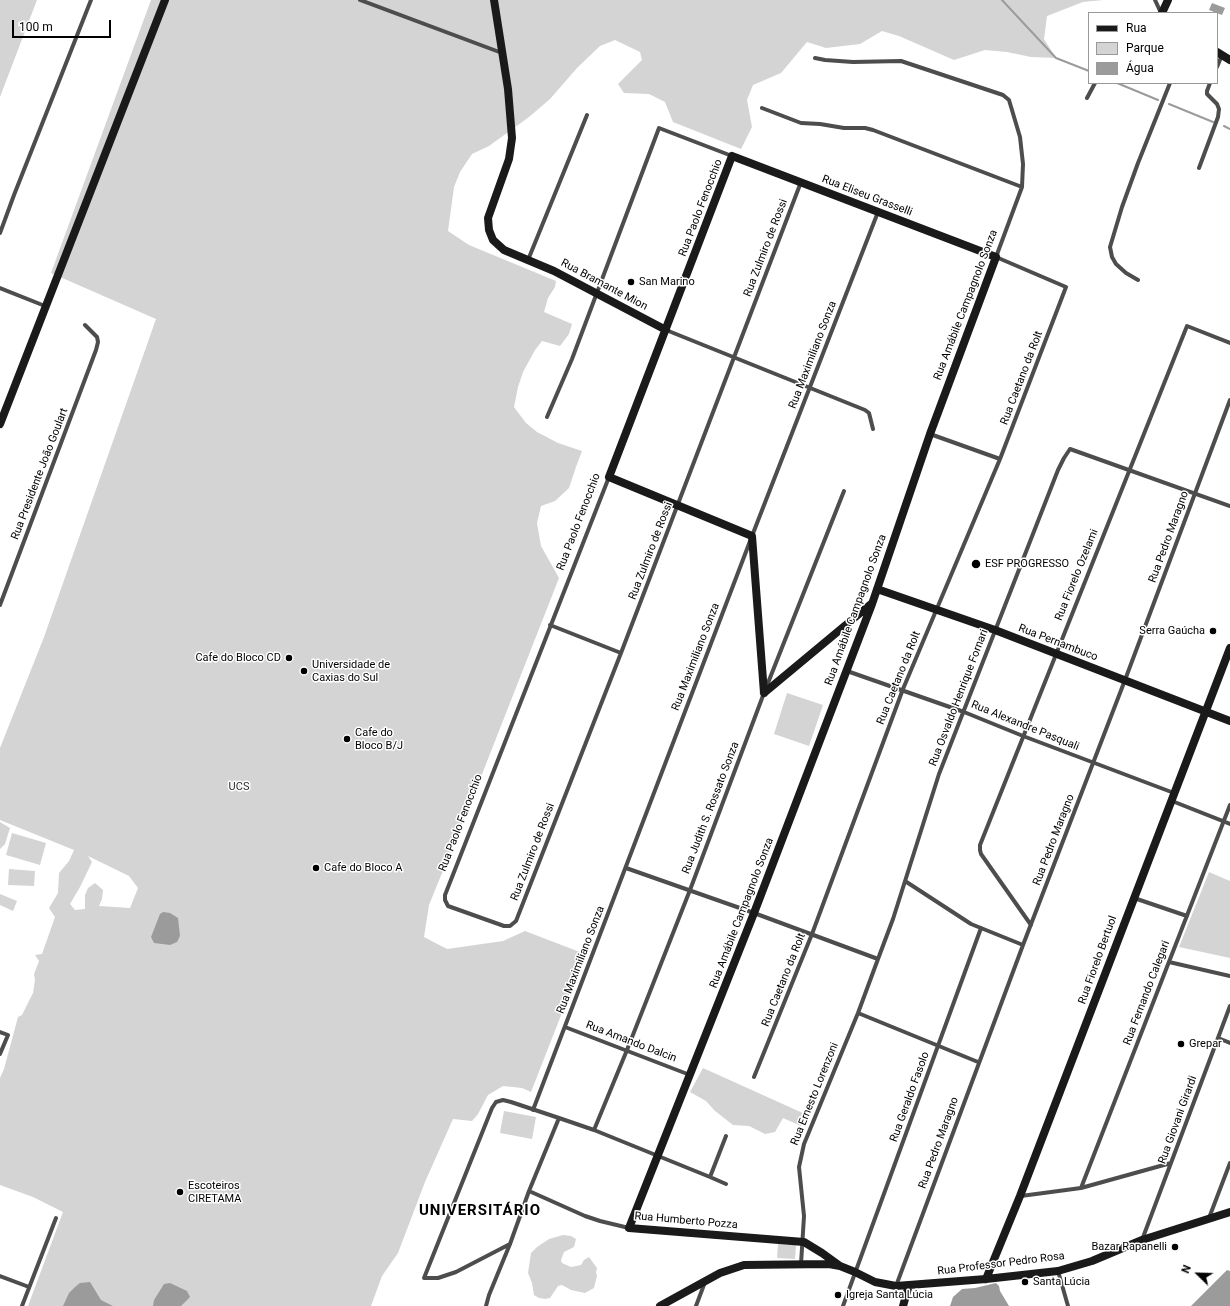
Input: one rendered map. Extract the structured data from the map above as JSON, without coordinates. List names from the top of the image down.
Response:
{
  "streets": {
    "street": [
      "Rua Eliseu Grasselli",
      "Rua Paolo Fenocchio",
      "Rua Zulmiro de Rossi",
      "Rua Bramante Mion",
      "Rua Amábile Campagnolo Sonza",
      "Rua Maximiliano Sonza",
      "Rua Caetano da Rolt",
      "Rua Presidente João Goulart",
      "Rua Pedro Maragno",
      "Rua Fiorelo Ozelami",
      "Rua Pernambuco",
      "Rua Osvaldo Henrique Fornari",
      "Rua Alexandre Pasquali",
      "Rua Judith S. Rossato Sonza",
      "Rua Fiorelo Bertuol",
      "Rua Fernando Calegari",
      "Rua Amando Dalcin",
      "Rua Ernesto Lorenzoni",
      "Rua Geraldo Fasolo",
      "Rua Giovani Girardi",
      "Rua Humberto Pozza",
      "Rua Professor Pedro Rosa"
    ]
  },
  "crossings": [
    ["Rua Eliseu Grasselli", "Rua Paolo Fenocchio"],
    ["Rua Eliseu Grasselli", "Rua Zulmiro de Rossi"],
    ["Rua Eliseu Grasselli", "Rua Bramante Mion"],
    ["Rua Eliseu Grasselli", "Rua Amábile Campagnolo Sonza"],
    ["Rua Eliseu Grasselli", "Rua Maximiliano Sonza"],
    ["Rua Eliseu Grasselli", "Rua Caetano da Rolt"],
    ["Rua Paolo Fenocchio", "Rua Zulmiro de Rossi"],
    ["Rua Paolo Fenocchio", "Rua Bramante Mion"],
    ["Rua Zulmiro de Rossi", "Rua Bramante Mion"],
    ["Rua Bramante Mion", "Rua Maximiliano Sonza"],
    ["Rua Amábile Campagnolo Sonza", "Rua Pernambuco"],
    ["Rua Amábile Campagnolo Sonza", "Rua Alexandre Pasquali"],
    ["Rua Amábile Campagnolo Sonza", "Rua Amando Dalcin"],
    ["Rua Amábile Campagnolo Sonza", "Rua Humberto Pozza"],
    ["Rua Maximiliano Sonza", "Rua Amando Dalcin"],
    ["Rua Caetano da Rolt", "Rua Pernambuco"],
    ["Rua Caetano da Rolt", "Rua Alexandre Pasquali"],
    ["Rua Pedro Maragno", "Rua Fiorelo Ozelami"],
    ["Rua Pedro Maragno", "Rua Pernambuco"],
    ["Rua Pedro Maragno", "Rua Alexandre Pasquali"],
    ["Rua Pedro Maragno", "Rua Professor Pedro Rosa"],
    ["Rua Fiorelo Ozelami", "Rua Pernambuco"],
    ["Rua Fiorelo Ozelami", "Rua Osvaldo Henrique Fornari"],
    ["Rua Fiorelo Ozelami", "Rua Alexandre Pasquali"],
    ["Rua Pernambuco", "Rua Osvaldo Henrique Fornari"],
    ["Rua Pernambuco", "Rua Fiorelo Bertuol"],
    ["Rua Osvaldo Henrique Fornari", "Rua Alexandre Pasquali"],
    ["Rua Osvaldo Henrique Fornari", "Rua Ernesto Lorenzoni"],
    ["Rua Alexandre Pasquali", "Rua Fiorelo Bertuol"],
    ["Rua Alexandre Pasquali", "Rua Fernando Calegari"],
    ["Rua Judith S. Rossato Sonza", "Rua Amando Dalcin"],
    ["Rua Fiorelo Bertuol", "Rua Professor Pedro Rosa"],
    ["Rua Ernesto Lorenzoni", "Rua Humberto Pozza"],
    ["Rua Geraldo Fasolo", "Rua Professor Pedro Rosa"],
    ["Rua Giovani Girardi", "Rua Professor Pedro Rosa"],
    ["Rua Humberto Pozza", "Rua Professor Pedro Rosa"]
  ],
  "districts": ["UNIVERSITÁRIO"],
  "parks": ["UCS"],
  "places": [
    "San Marino",
    "ESF PROGRESSO",
    "Serra Gaúcha",
    "Cafe do Bloco CD",
    "Universidade de Caxias do Sul",
    "Cafe do Bloco B/J",
    "Cafe do Bloco A",
    "Grepar",
    "Escoteiros CIRETAMA",
    "Bazar Rapanelli",
    "Santa Lúcia",
    "Igreja Santa Lúcia"
  ],
  "legend": ["Rua", "Parque", "Água"],
  "scale_bar": "100 m",
  "north": "top left"
}
